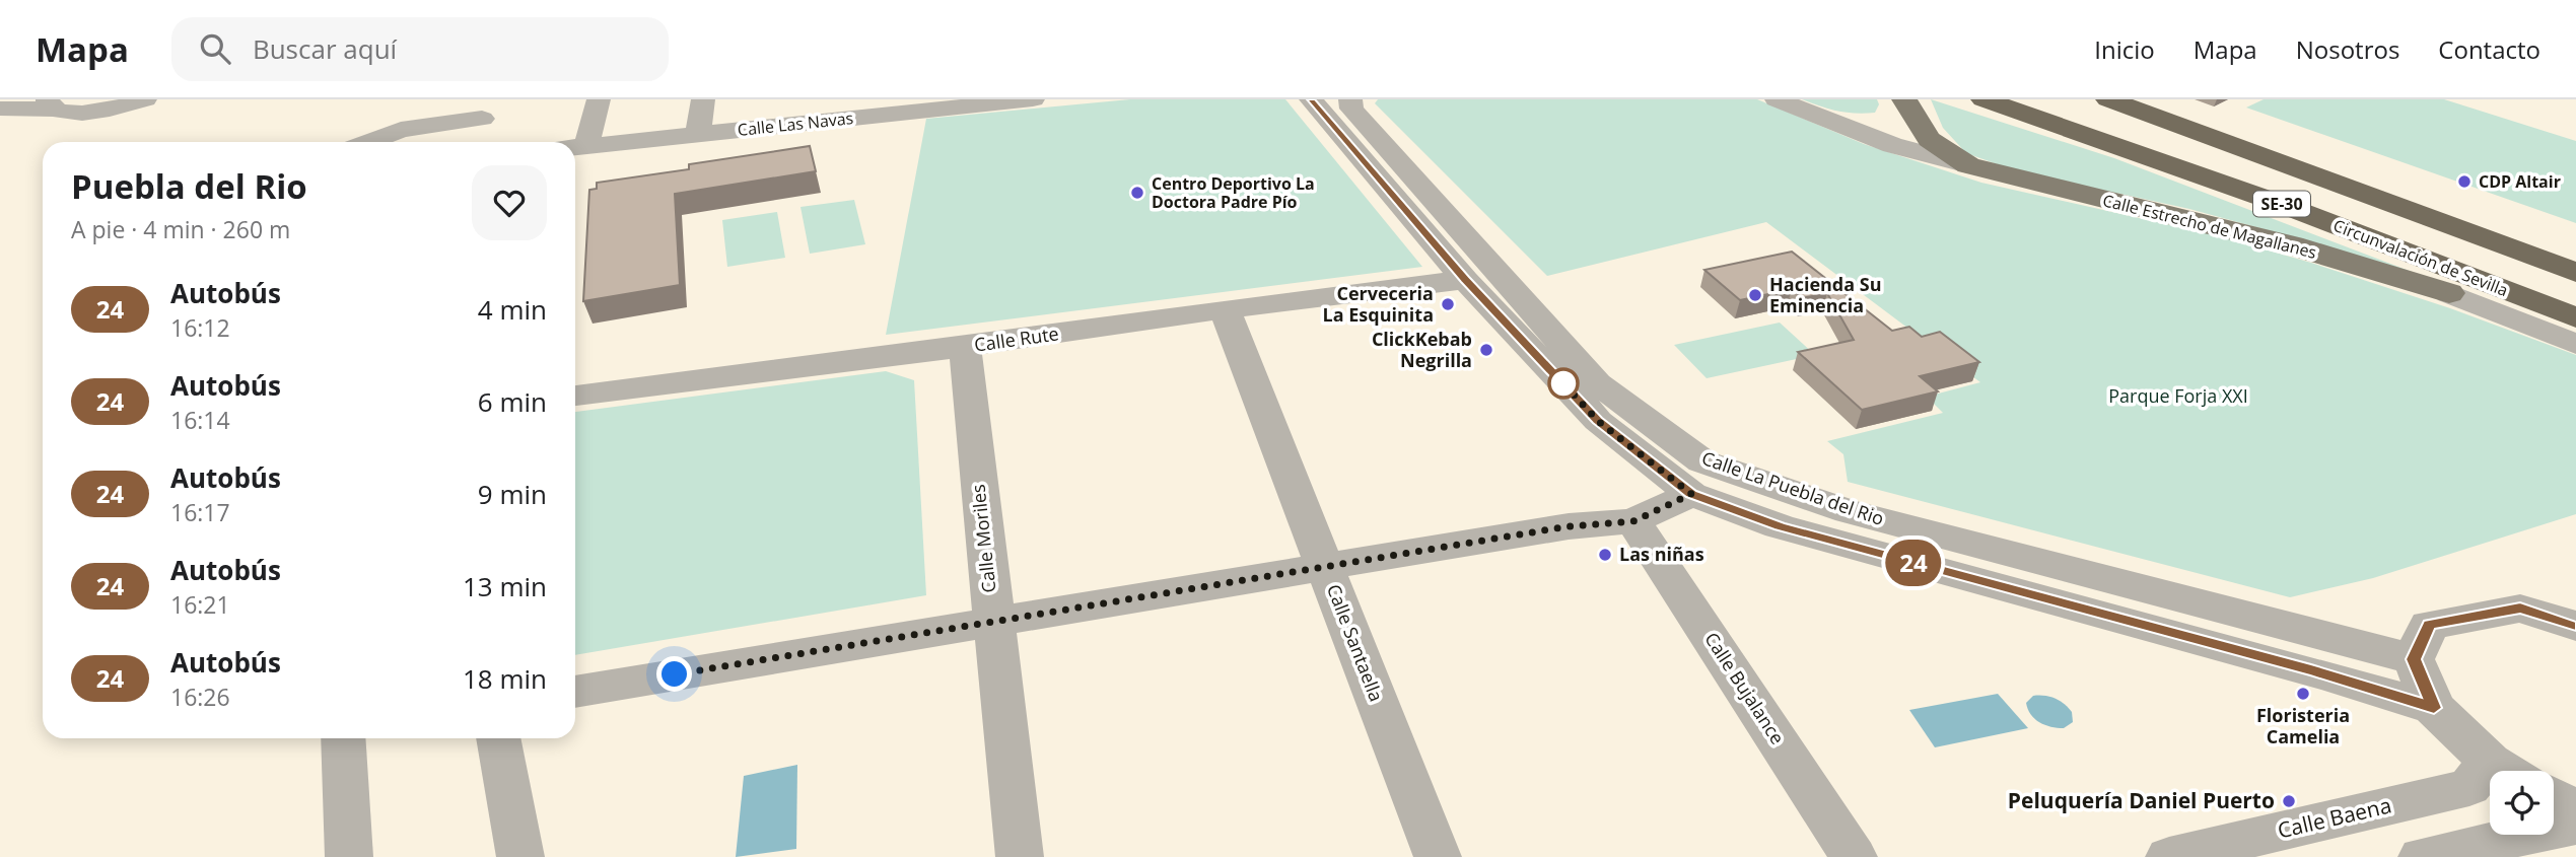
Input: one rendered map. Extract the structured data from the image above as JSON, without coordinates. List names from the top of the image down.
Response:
{
  "streets": {
    "highway": ["SE-30", "Circunvalación de Sevilla"],
    "main road": ["Calle Estrecho de Magallanes"],
    "street": [
      "Calle Las Navas",
      "Calle Rute",
      "Calle La Puebla del Rio",
      "Calle Moriles",
      "Calle Santaella",
      "Calle Bujalance",
      "Calle Baena"
    ]
  },
  "crossings": [
    ["Calle Rute", "Calle La Puebla del Rio"],
    ["Calle Rute", "Calle Moriles"],
    ["Calle Rute", "Calle Santaella"]
  ],
  "parks": ["Parque Forja XXI"],
  "places": [
    "CDP Altair",
    "Centro Deportivo La Doctora Padre Pío",
    "Hacienda Su Eminencia",
    "Cerveceria La Esquinita",
    "ClickKebab Negrilla",
    "Las niñas",
    "Floristeria Camelia",
    "Peluquería Daniel Puerto"
  ],
  "lines": ["bus line 24"],
  "page": {
    "header": "Mapa",
    "search": "Buscar aquí",
    "nav": [
      "Inicio",
      "Mapa",
      "Nosotros",
      "Contacto"
    ],
    "on_map": "24",
    "heading": ["Puebla del Rio", "A pie · 4 min · 260 m"],
    "list": [
      {
        "mark": "24",
        "name": "Autobús",
        "note": "16:12",
        "value": "4 min"
      },
      {
        "mark": "24",
        "name": "Autobús",
        "note": "16:14",
        "value": "6 min"
      },
      {
        "mark": "24",
        "name": "Autobús",
        "note": "16:17",
        "value": "9 min"
      },
      {
        "mark": "24",
        "name": "Autobús",
        "note": "16:21",
        "value": "13 min"
      },
      {
        "mark": "24",
        "name": "Autobús",
        "note": "16:26",
        "value": "18 min"
      }
    ]
  }
}
